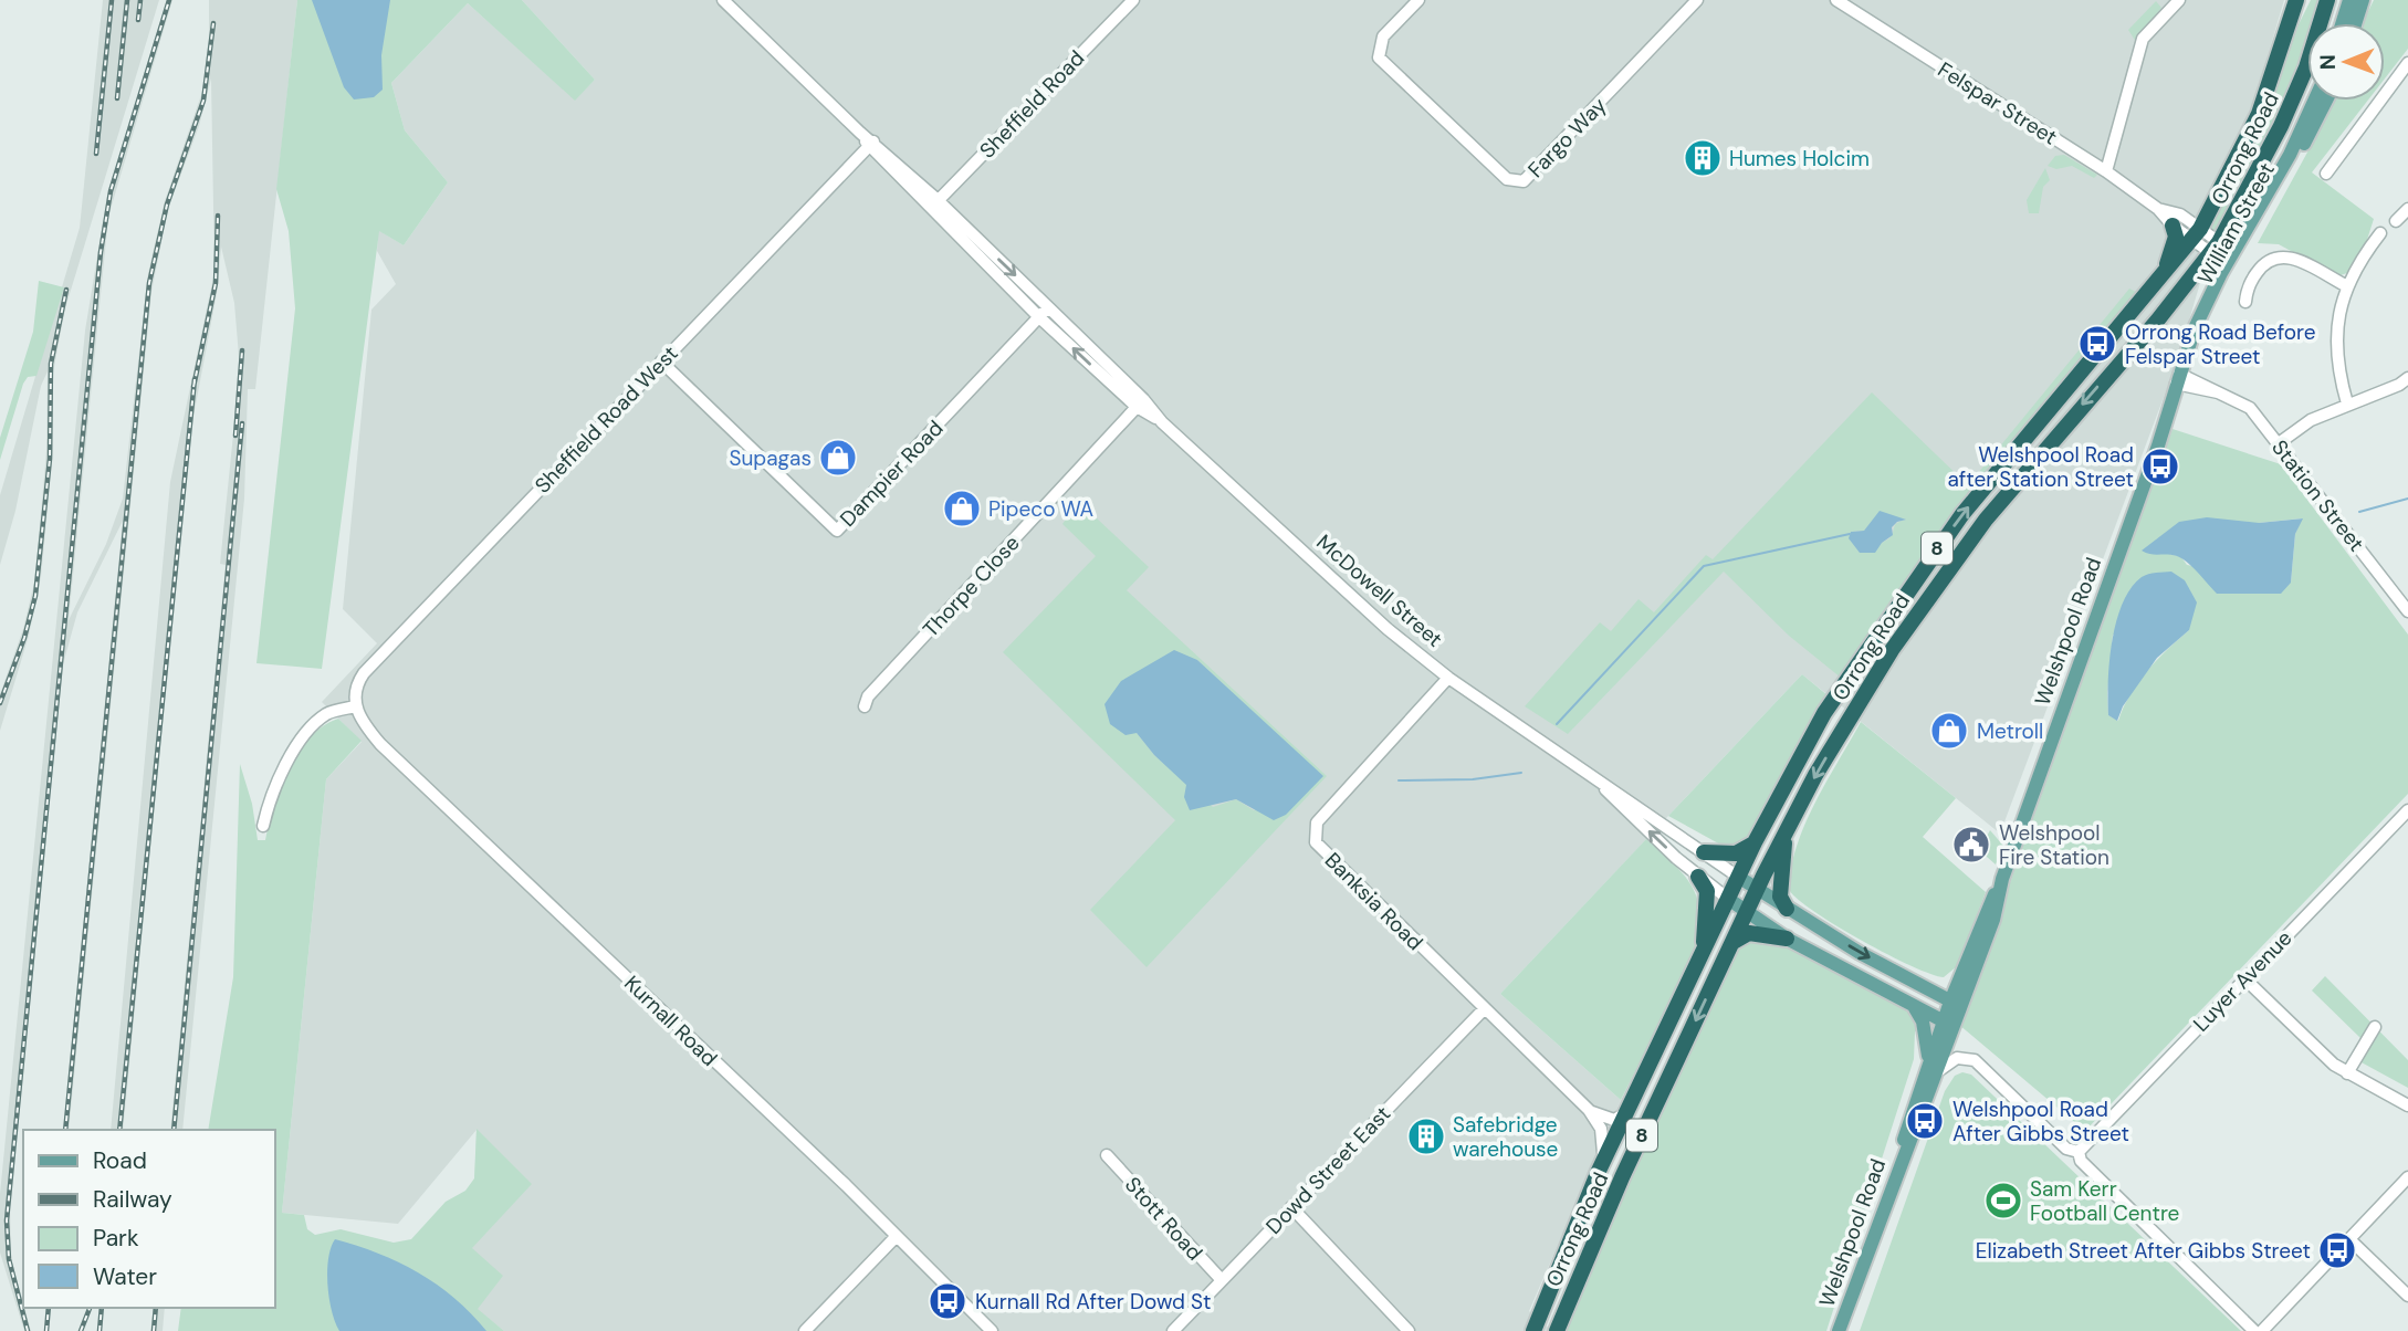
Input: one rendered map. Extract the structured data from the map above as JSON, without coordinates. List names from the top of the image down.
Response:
{
  "streets": {
    "highway": ["Orrong Road", "8"],
    "main road": ["William Street", "McDowell Street", "Welshpool Road"],
    "street": [
      "Felspar Street",
      "Sheffield Road",
      "Fargo Way",
      "Sheffield Road West",
      "Dampier Road",
      "Station Street",
      "Thorpe Close",
      "Banksia Road",
      "Luyer Avenue",
      "Kurnall Road",
      "Dowd Street East",
      "Stott Road"
    ]
  },
  "crossings": [
    ["Felspar Street", "Orrong Road"],
    ["Sheffield Road", "McDowell Street"],
    ["Orrong Road", "McDowell Street"],
    ["Orrong Road", "Banksia Road"],
    ["William Street", "Station Street"],
    ["William Street", "Welshpool Road"],
    ["Sheffield Road West", "Dampier Road"],
    ["Sheffield Road West", "McDowell Street"],
    ["Sheffield Road West", "Kurnall Road"],
    ["Dampier Road", "McDowell Street"],
    ["Station Street", "Welshpool Road"],
    ["Thorpe Close", "McDowell Street"],
    ["McDowell Street", "Welshpool Road"],
    ["McDowell Street", "Banksia Road"],
    ["Banksia Road", "Dowd Street East"],
    ["Dowd Street East", "Stott Road"]
  ],
  "places": {
    "building": ["Humes Holcim", "Safebridge warehouse"],
    "bus stop": [
      "Orrong Road Before Felspar Street",
      "Welshpool Road after Station Street",
      "Welshpool Road After Gibbs Street",
      "Elizabeth Street After Gibbs Street",
      "Kurnall Rd After Dowd St"
    ],
    "shop": ["Supagas", "Pipeco WA", "Metroll"],
    "public building": ["Welshpool Fire Station"],
    "sports": ["Sam Kerr Football Centre"]
  },
  "legend": [
    "Road",
    "Railway",
    "Park",
    "Water"
  ],
  "north": "left"
}
